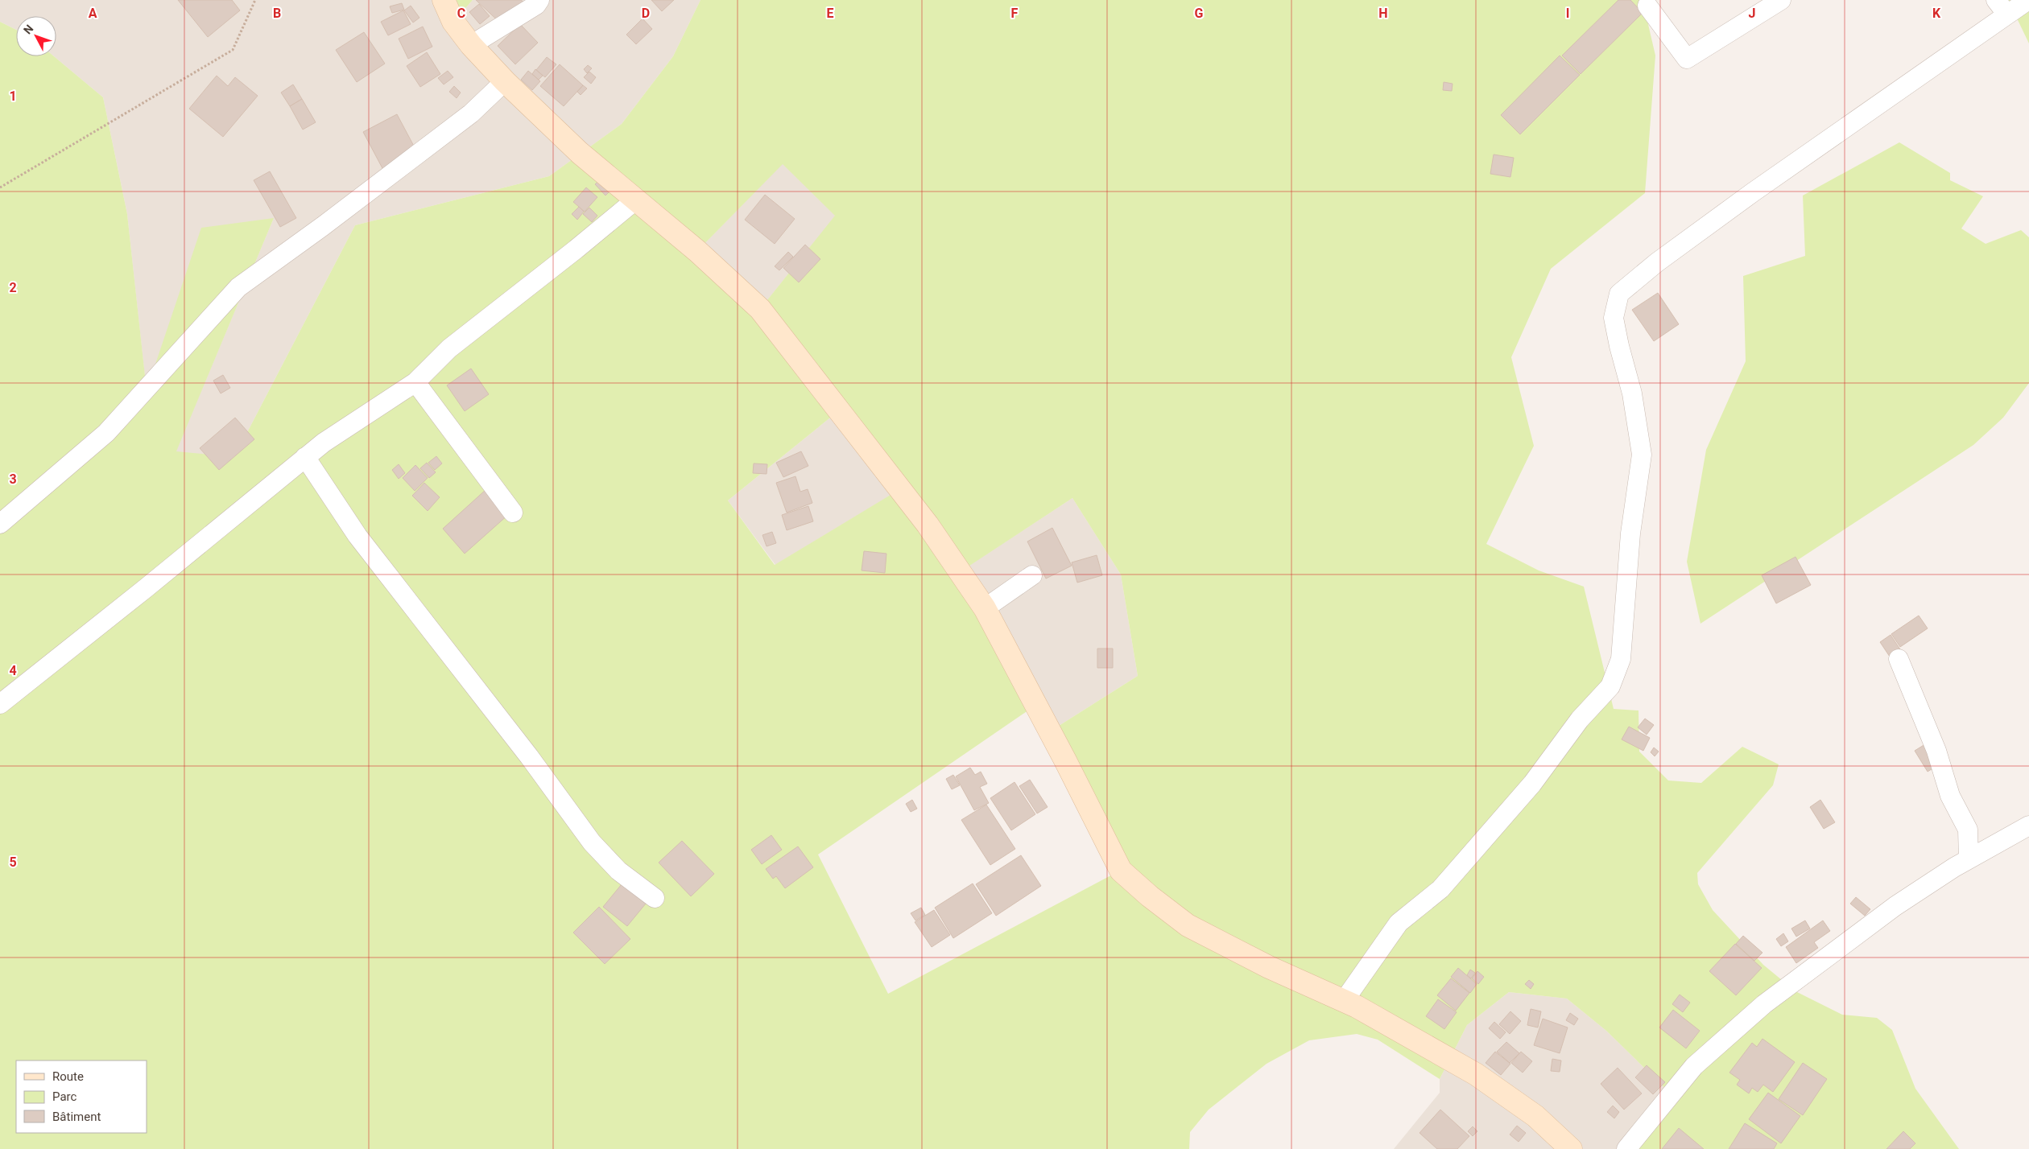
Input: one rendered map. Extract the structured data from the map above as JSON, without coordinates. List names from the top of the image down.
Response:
{
  "legend": ["Route", "Parc", "Bâtiment"],
  "north": "top left",
  "grid": {
    "columns": [
      "A",
      "B",
      "C",
      "D",
      "E",
      "F",
      "G",
      "H",
      "I",
      "J",
      "K"
    ],
    "rows": [
      "1",
      "2",
      "3",
      "4",
      "5"
    ]
  }
}
